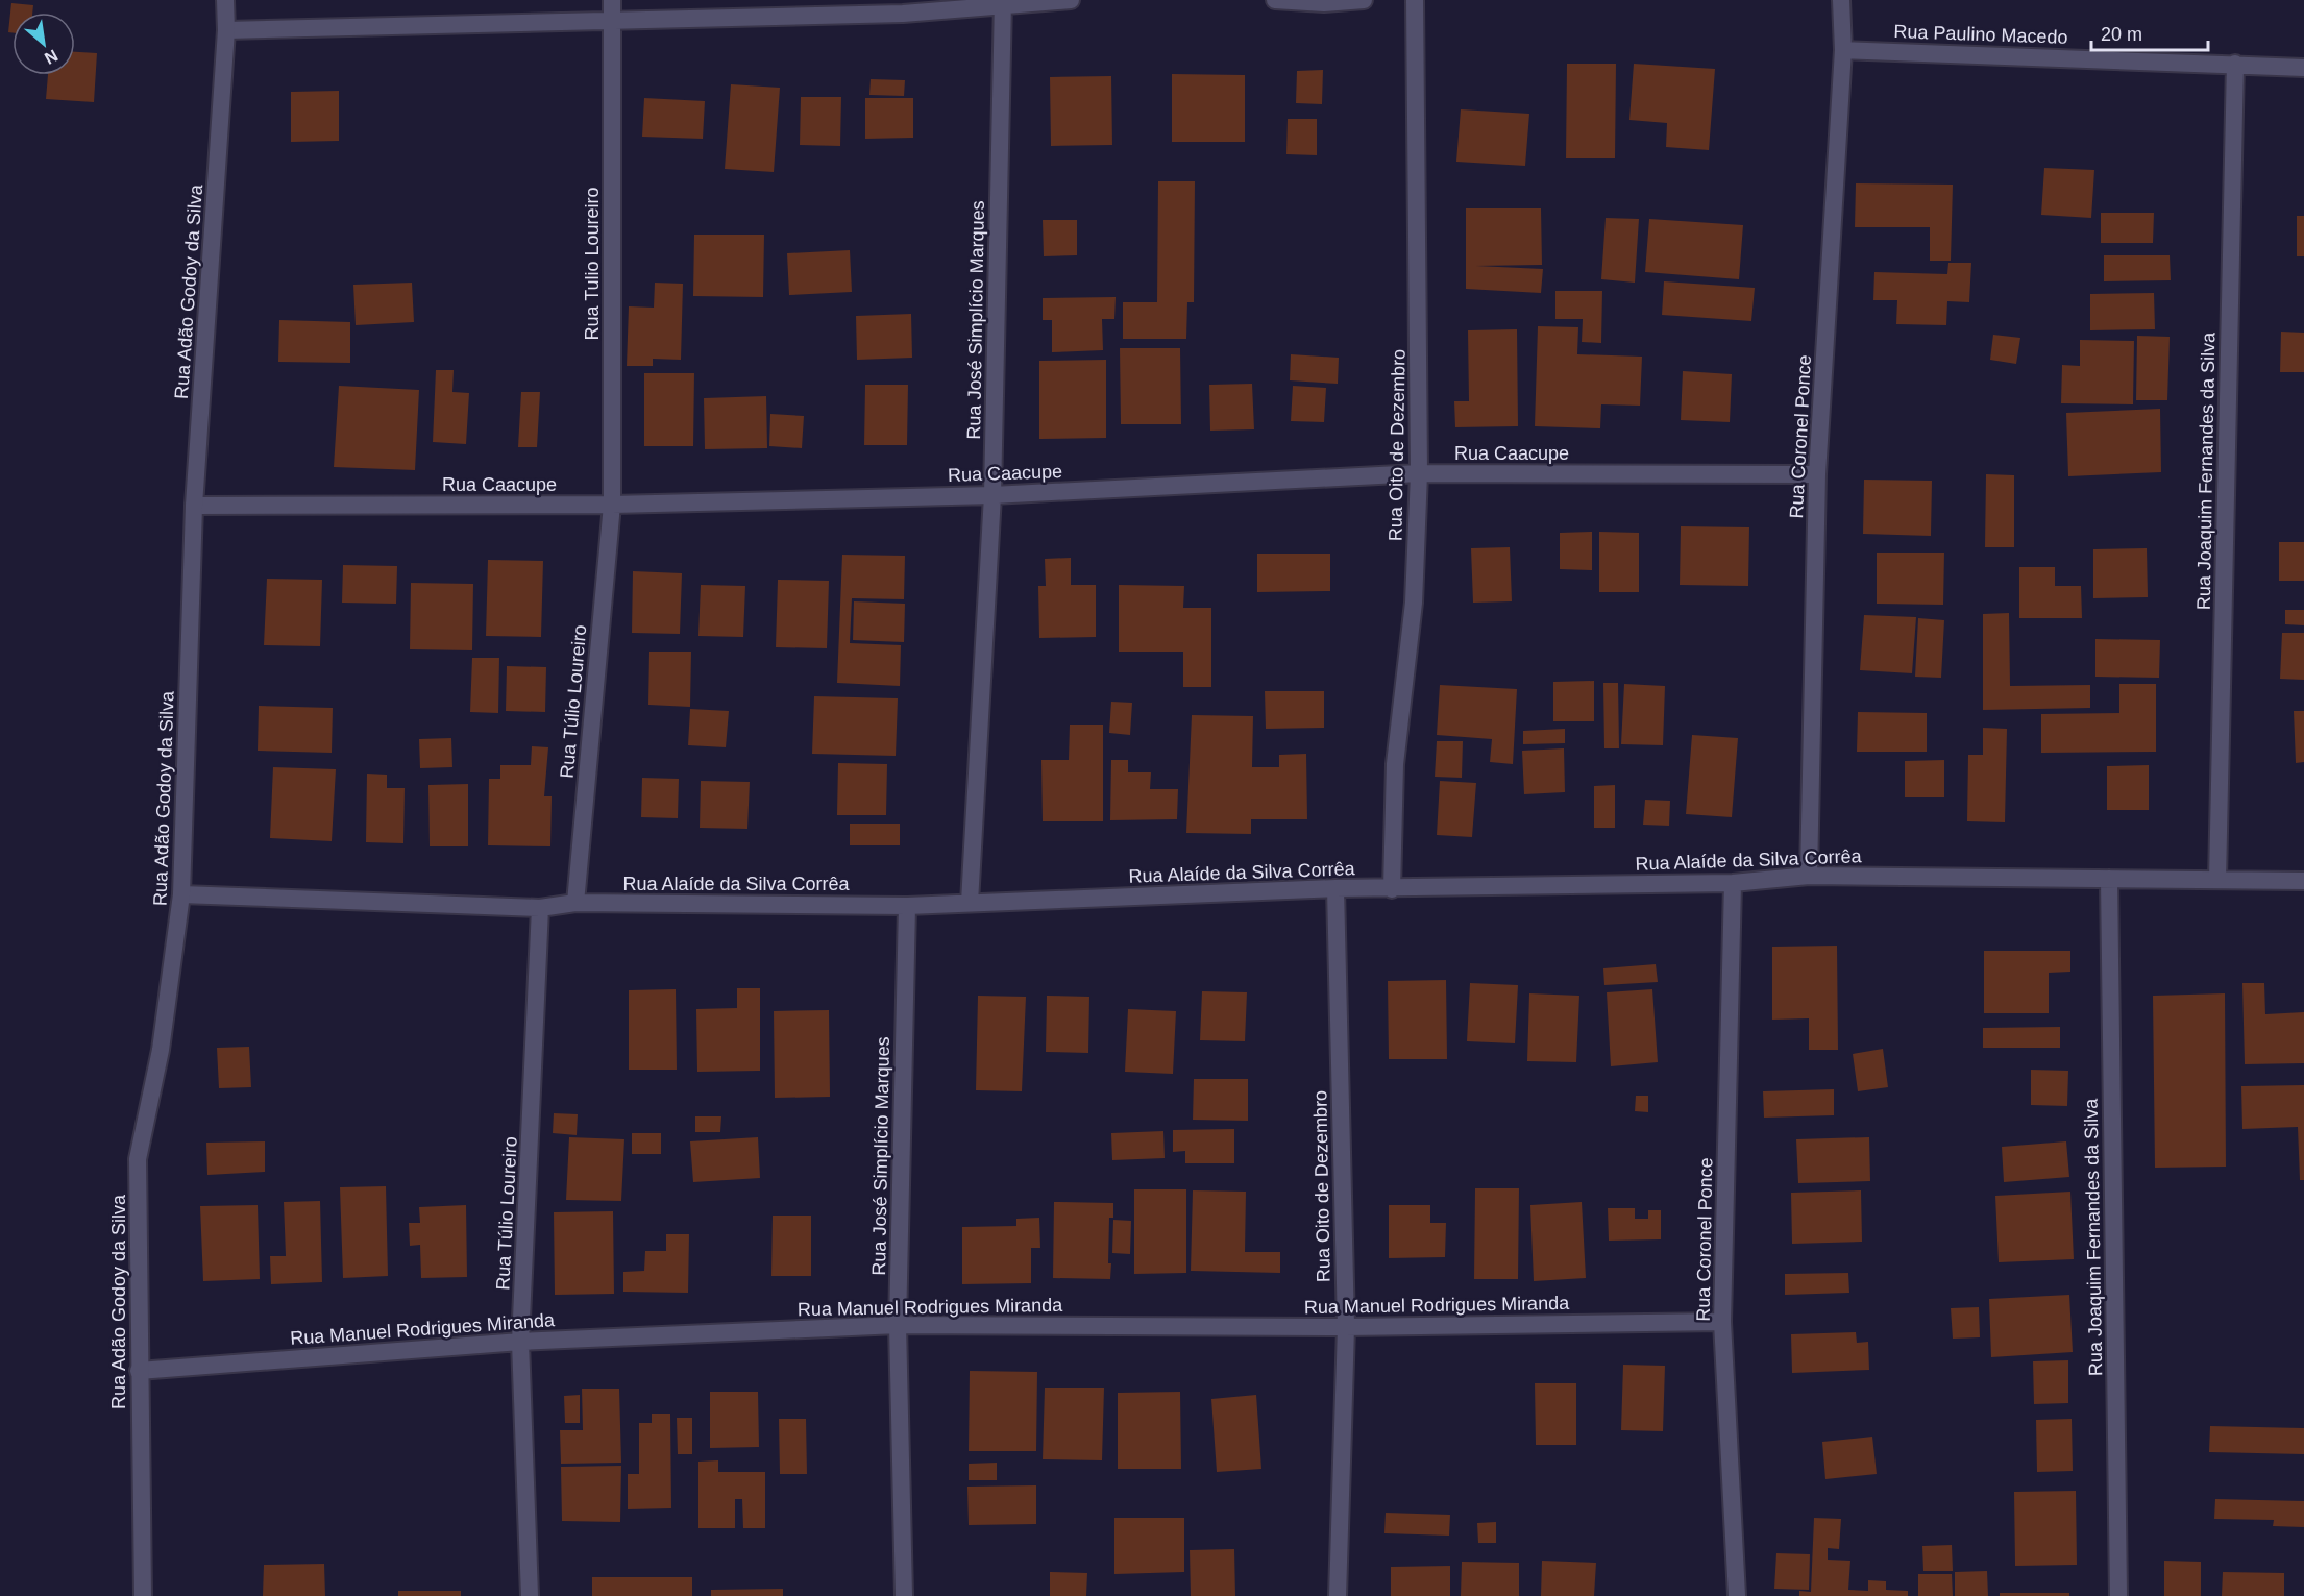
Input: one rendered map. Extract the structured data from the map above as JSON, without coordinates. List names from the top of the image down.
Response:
{
  "streets": {
    "street": [
      "Rua Paulino Macedo",
      "Rua Tulio Loureiro",
      "Rua Adão Godoy da Silva",
      "Rua José Simplício Marques",
      "Rua Coronel Ponce",
      "Rua Oito de Dezembro",
      "Rua Caacupe",
      "Rua Joaquim Fernandes da Silva",
      "Rua Túlio Loureiro",
      "Rua Alaíde da Silva Corrêa",
      "Rua Manuel Rodrigues Miranda"
    ]
  },
  "crossings": [
    ["Rua Paulino Macedo", "Rua Coronel Ponce"],
    ["Rua Paulino Macedo", "Rua Joaquim Fernandes da Silva"],
    ["Rua Tulio Loureiro", "Rua Caacupe"],
    ["Rua Tulio Loureiro", "Rua Túlio Loureiro"],
    ["Rua Adão Godoy da Silva", "Rua Caacupe"],
    ["Rua Adão Godoy da Silva", "Rua Alaíde da Silva Corrêa"],
    ["Rua Adão Godoy da Silva", "Rua Manuel Rodrigues Miranda"],
    ["Rua José Simplício Marques", "Rua Caacupe"],
    ["Rua José Simplício Marques", "Rua Alaíde da Silva Corrêa"],
    ["Rua José Simplício Marques", "Rua Manuel Rodrigues Miranda"],
    ["Rua Coronel Ponce", "Rua Caacupe"],
    ["Rua Coronel Ponce", "Rua Alaíde da Silva Corrêa"],
    ["Rua Coronel Ponce", "Rua Manuel Rodrigues Miranda"],
    ["Rua Oito de Dezembro", "Rua Caacupe"],
    ["Rua Oito de Dezembro", "Rua Alaíde da Silva Corrêa"],
    ["Rua Oito de Dezembro", "Rua Manuel Rodrigues Miranda"],
    ["Rua Caacupe", "Rua Túlio Loureiro"],
    ["Rua Joaquim Fernandes da Silva", "Rua Alaíde da Silva Corrêa"],
    ["Rua Túlio Loureiro", "Rua Alaíde da Silva Corrêa"],
    ["Rua Túlio Loureiro", "Rua Manuel Rodrigues Miranda"]
  ],
  "scale_bar": "20 m",
  "north": "bottom right"
}
